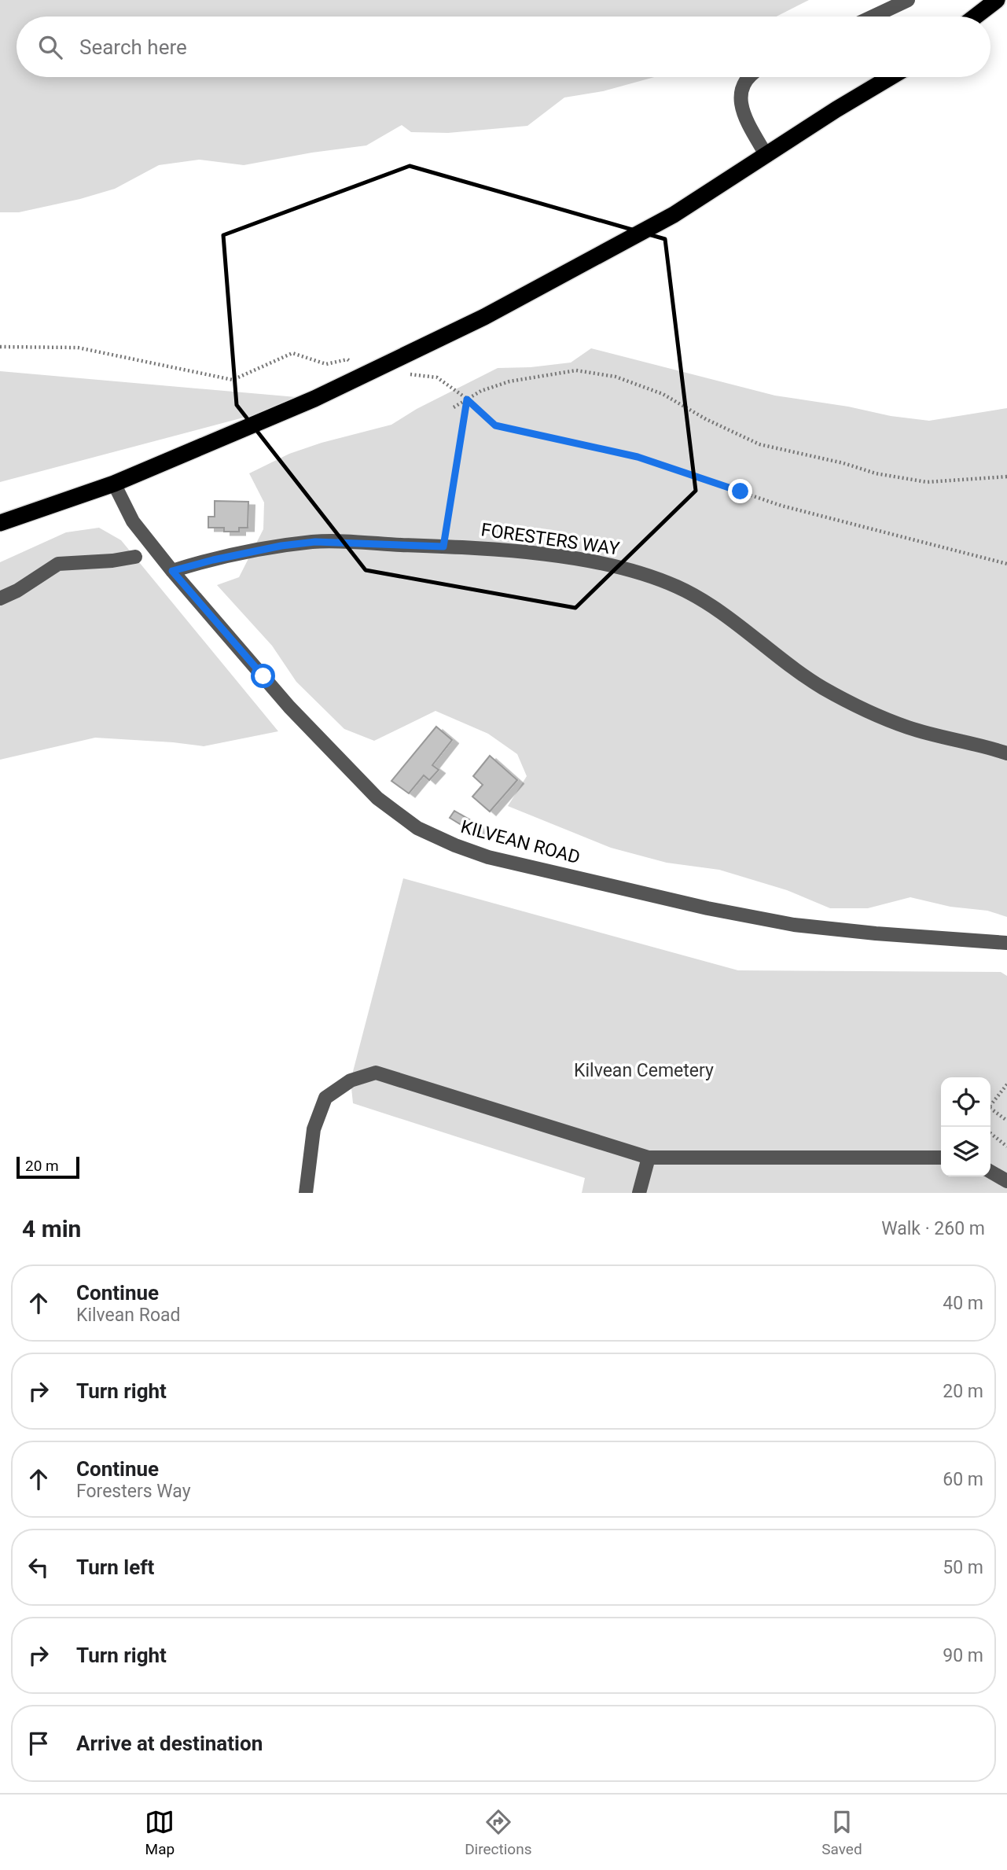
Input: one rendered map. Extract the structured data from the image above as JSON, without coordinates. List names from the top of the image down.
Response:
{
  "streets": {
    "street": ["FORESTERS WAY", "KILVEAN ROAD"]
  },
  "crossings": [
    ["FORESTERS WAY", "KILVEAN ROAD"]
  ],
  "parks": ["Kilvean Cemetery"],
  "scale_bar": "20 m",
  "page": {
    "search": "Search here",
    "scale": "20 m",
    "heading": ["4 min", "Walk · 260 m"],
    "list": [
      ["Continue", "Kilvean Road", "40 m"],
      ["Turn right", "20 m"],
      ["Continue", "Foresters Way", "60 m"],
      ["Turn left", "50 m"],
      ["Turn right", "90 m"],
      "Arrive at destination"
    ],
    "nav": ["Map", "Directions", "Saved"]
  }
}
